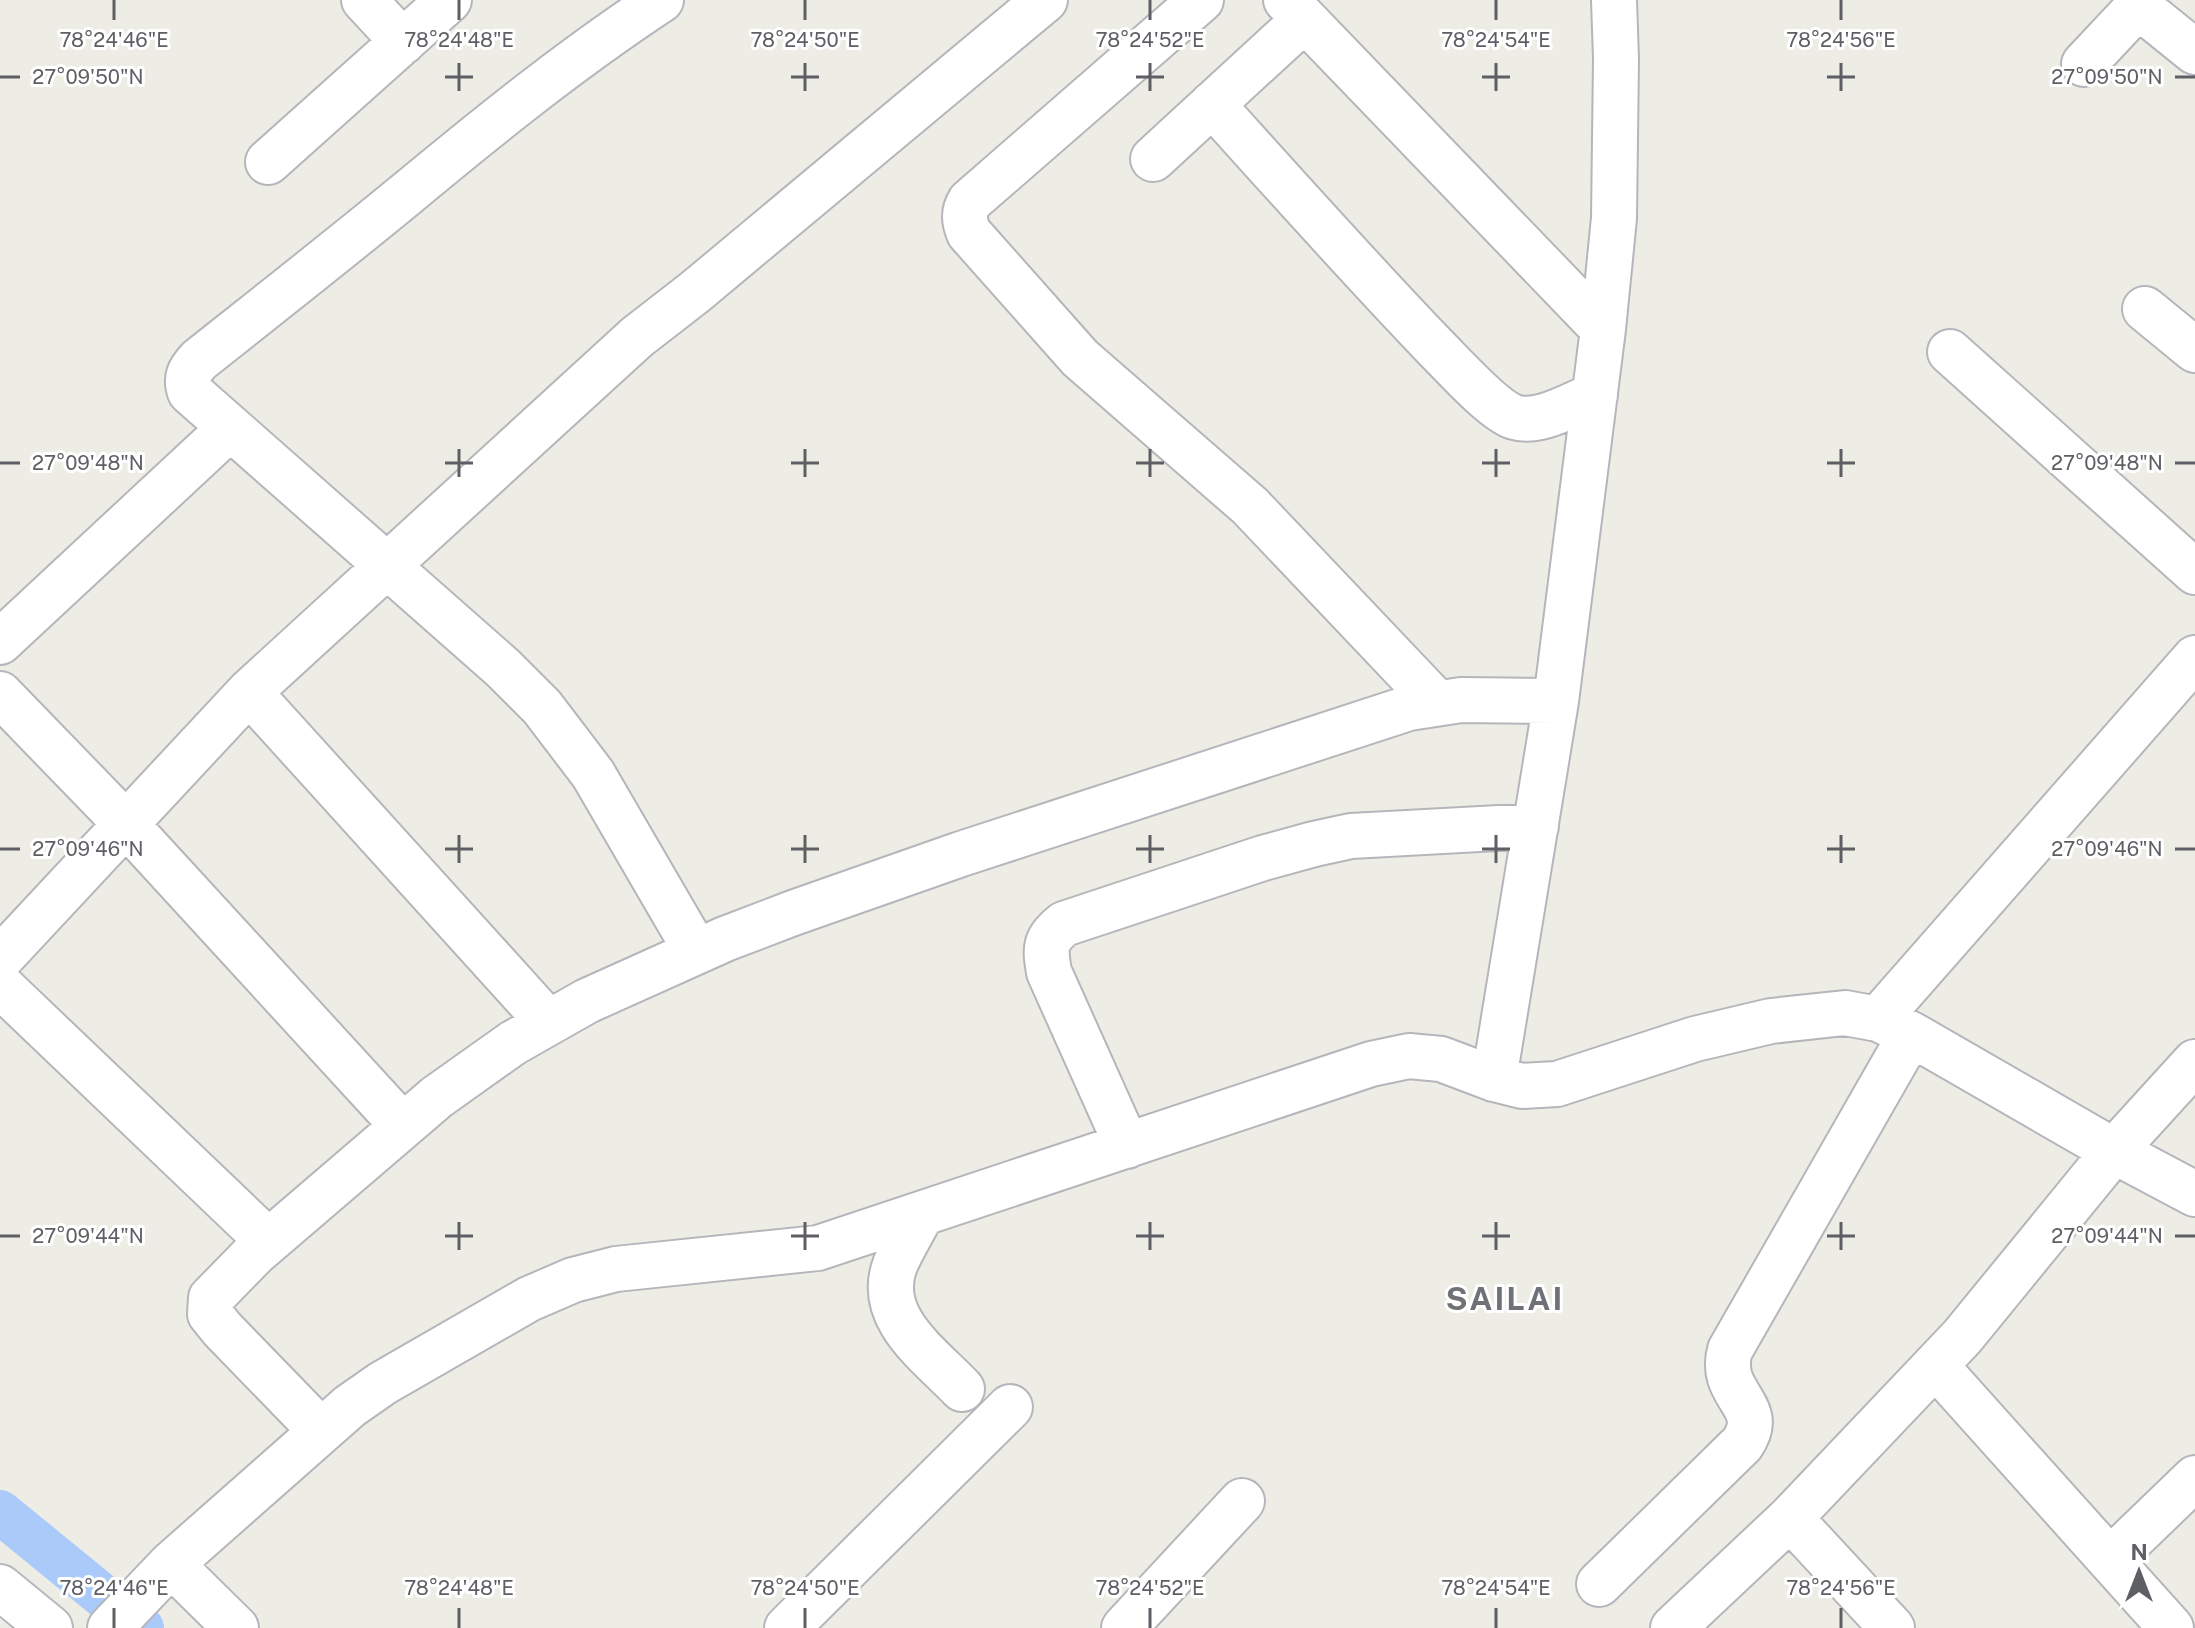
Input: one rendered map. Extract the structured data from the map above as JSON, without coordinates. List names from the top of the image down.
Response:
{
  "districts": ["SAILAI"],
  "north": "top",
  "coordinates": [
    "78°24'46\"E",
    "78°24'48\"E",
    "78°24'50\"E",
    "78°24'52\"E",
    "78°24'54\"E",
    "78°24'56\"E",
    "27°09'50\"N",
    "27°09'48\"N",
    "27°09'46\"N",
    "27°09'44\"N"
  ]
}
